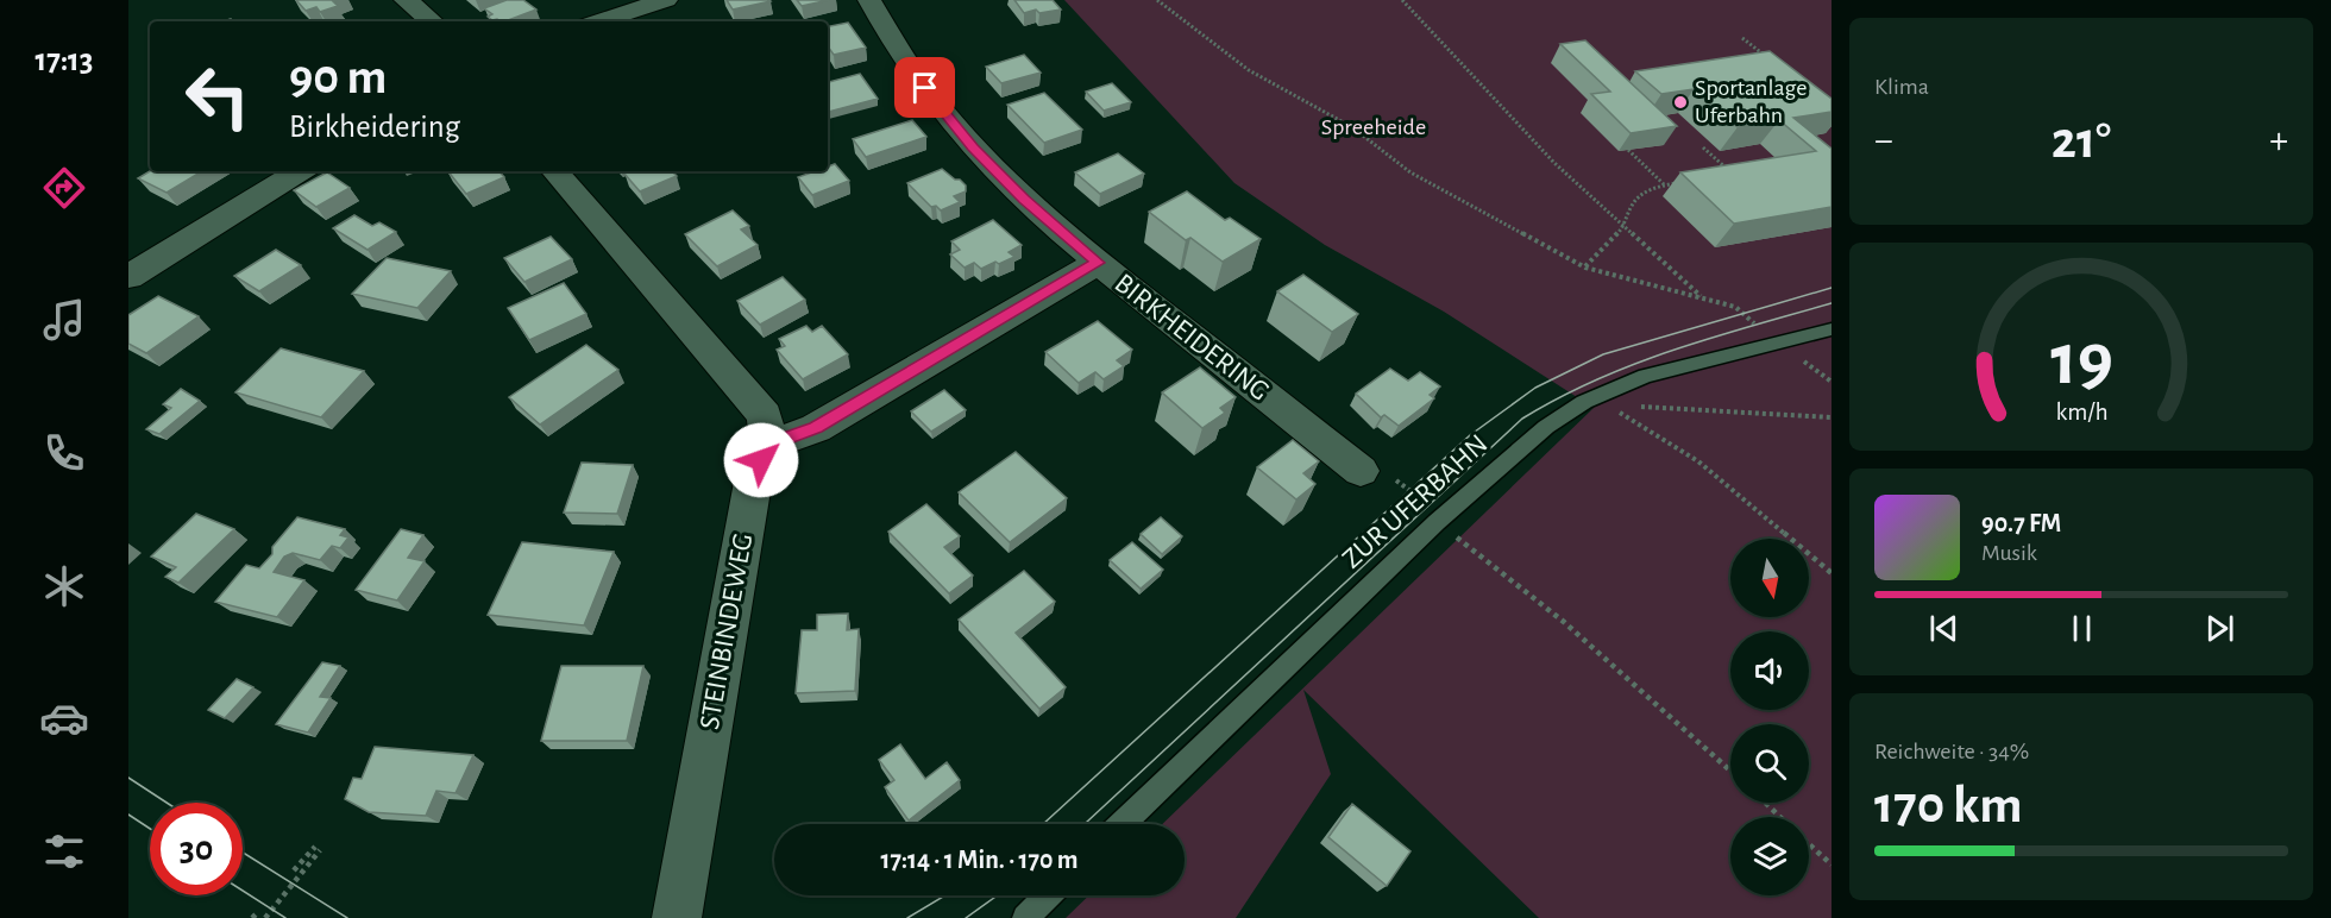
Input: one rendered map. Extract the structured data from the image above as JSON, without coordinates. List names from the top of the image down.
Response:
{
  "streets": {
    "street": ["BIRKHEIDERING", "STEINBINDEWEG"],
    "lane": ["ZUR UFERBAHN"]
  },
  "parks": ["Spreeheide"],
  "places": ["Sportanlage Uferbahn"],
  "north": "bottom",
  "page": {
    "tabs": "17:13",
    "tile": [
      "Klima",
      ["Reichweite · 34%", "170 km"]
    ],
    "turn": ["90 m", "Birkheidering"],
    "heat": ["−", "21°", "+"],
    "song": ["90.7 FM", "Musik"],
    "limit": "30",
    "trip": "17:14 · 1 Min. · 170 m",
    "gauge": ["19", "km/h"]
  }
}
